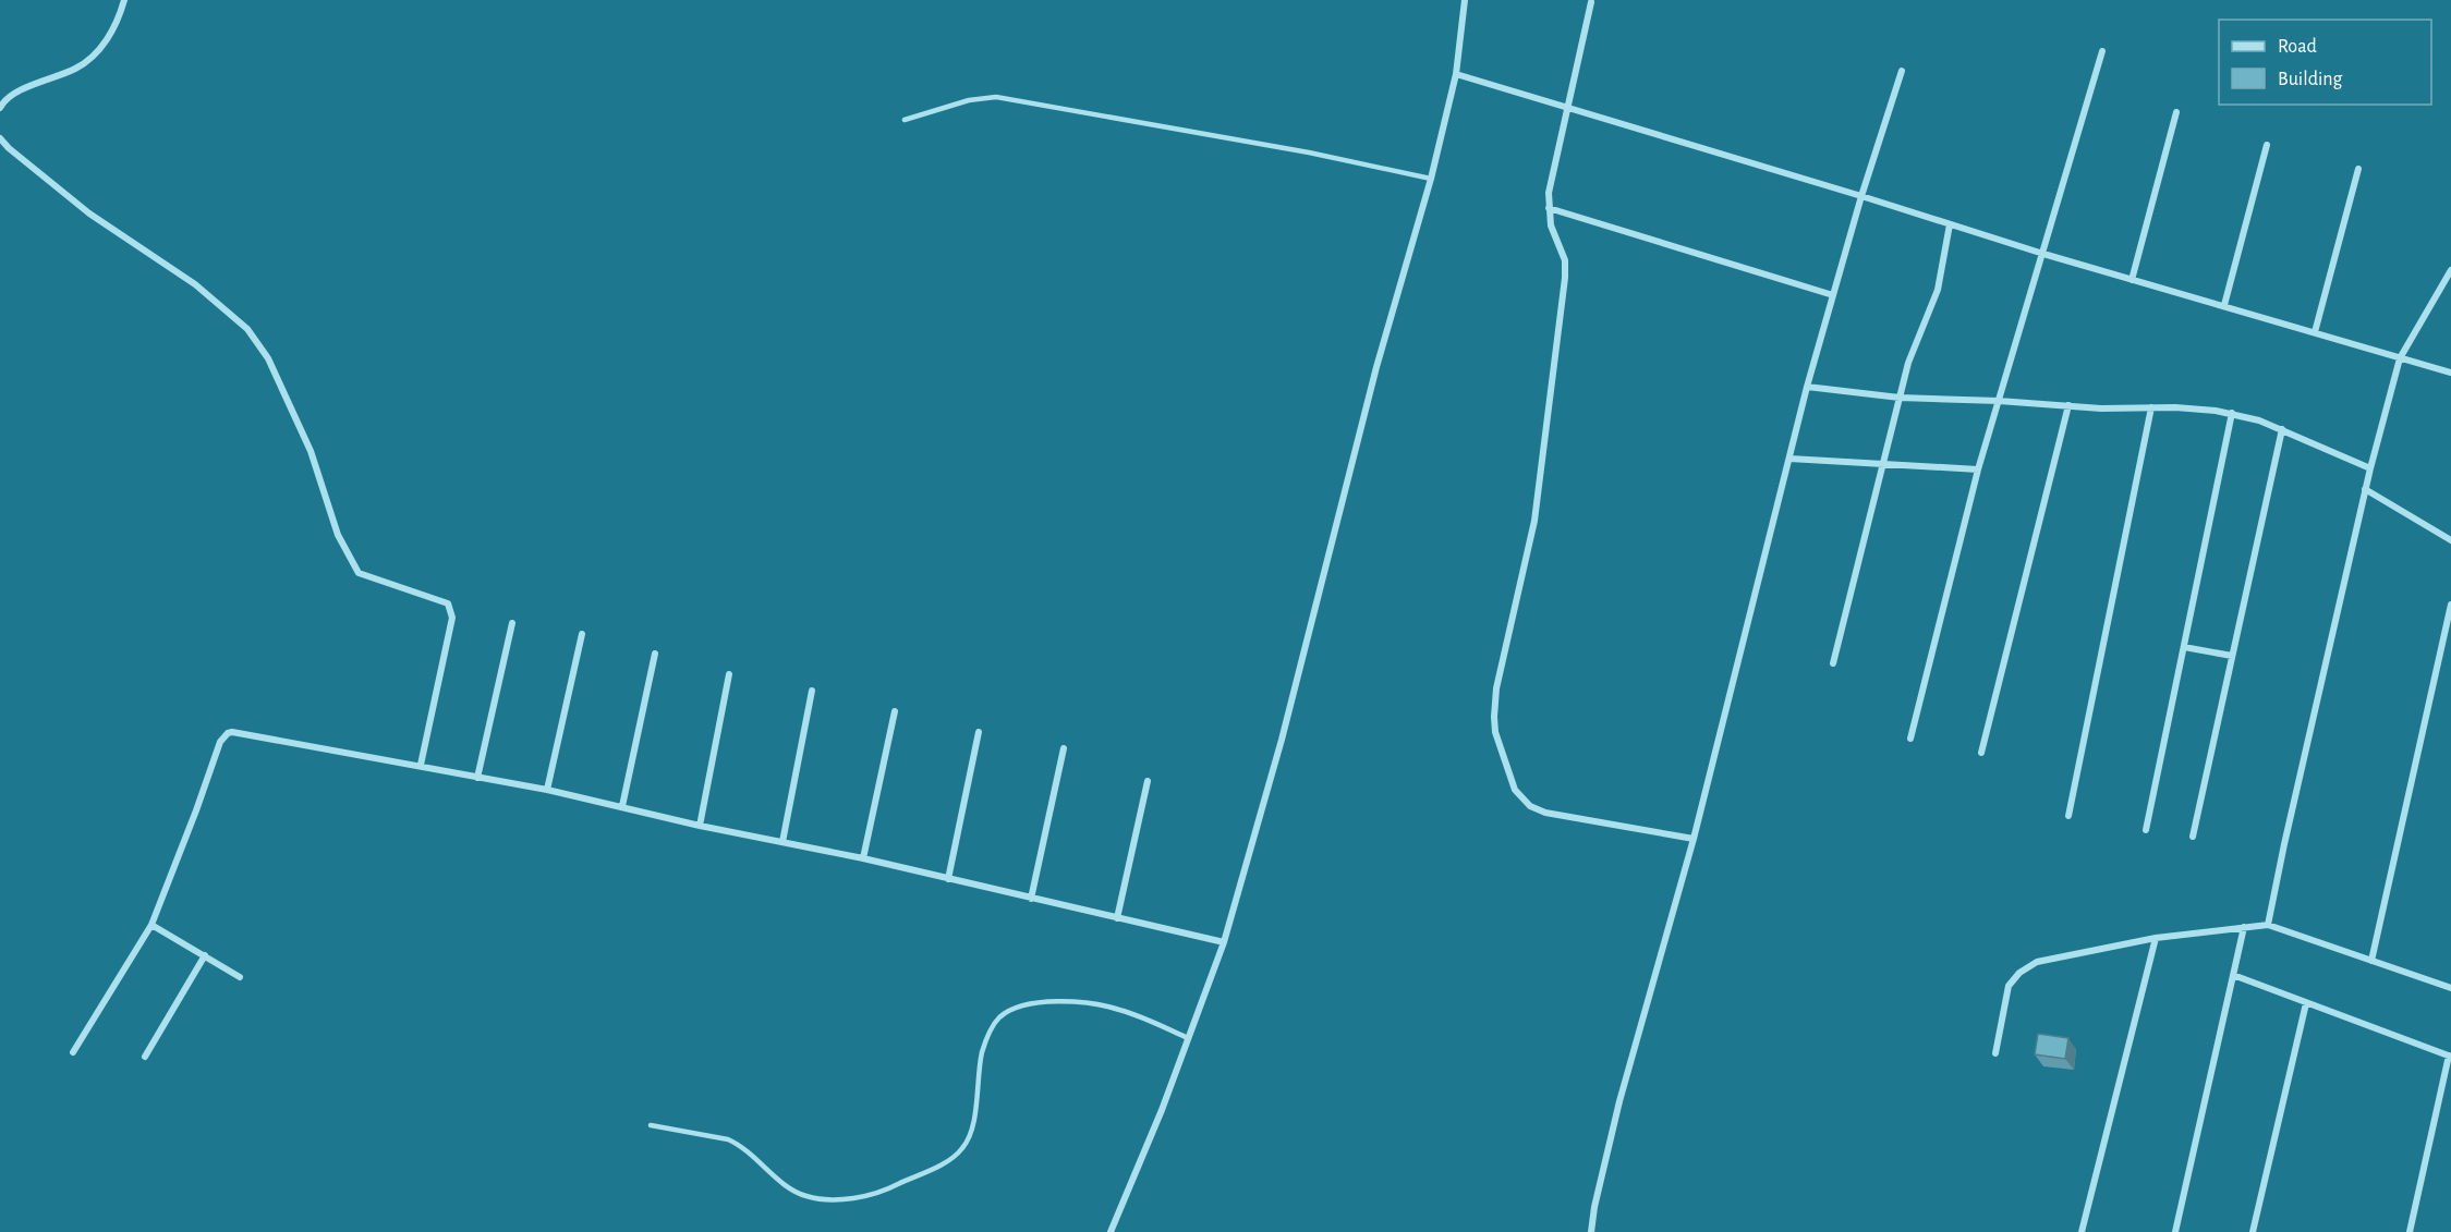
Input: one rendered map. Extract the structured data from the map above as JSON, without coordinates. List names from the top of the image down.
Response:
{
  "legend": ["Road", "Building"]
}
